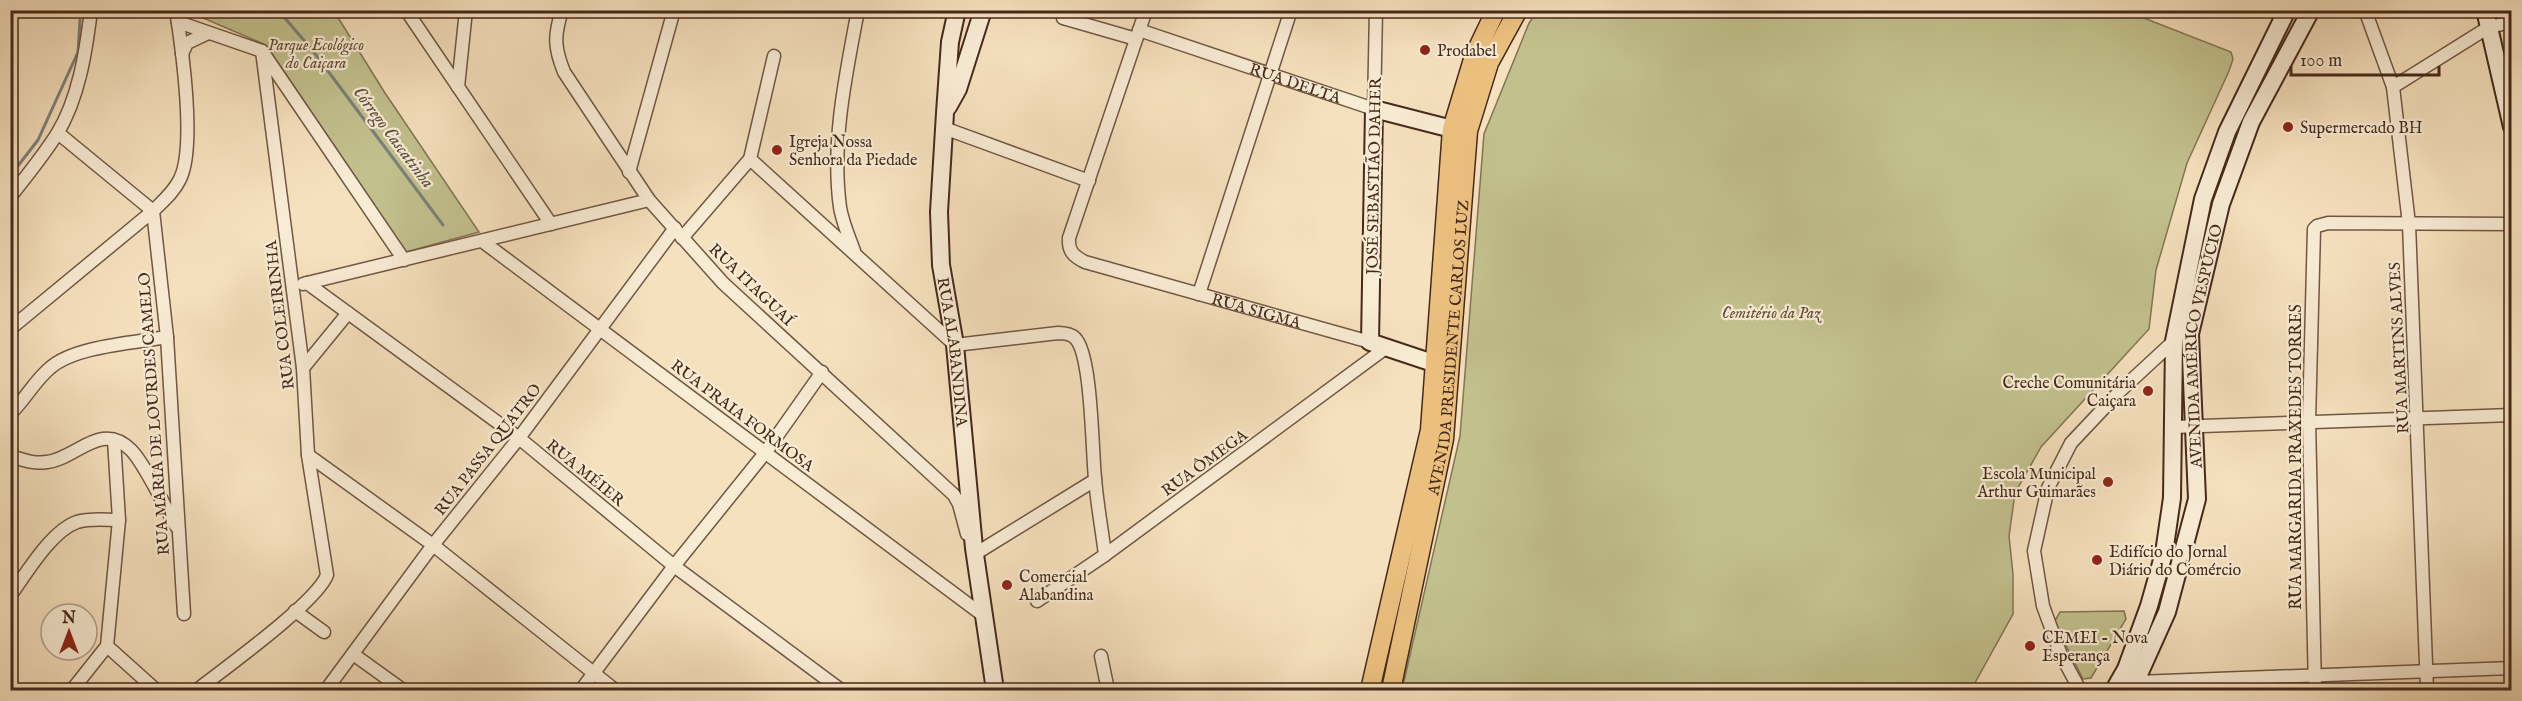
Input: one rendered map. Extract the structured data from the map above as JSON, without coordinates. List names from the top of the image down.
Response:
{
  "streets": {
    "main road": [
      "RUA DELTA",
      "JOSÉ SEBASTIÃO DAHER",
      "RUA SIGMA",
      "AVENIDA AMÉRICO VESPÚCIO",
      "AVENIDA PRESIDENTE CARLOS LUZ",
      "RUA ALABANDINA"
    ],
    "street": [
      "RUA ITAGUAÍ",
      "RUA COLEIRINHA",
      "RUA MARTINS ALVES",
      "RUA MARIA DE LOURDES CAMELO",
      "RUA PRAIA FORMOSA",
      "RUA PASSA QUATRO",
      "RUA MARGARIDA PRAXEDES TORRES",
      "RUA ÔMEGA",
      "RUA MÉIER"
    ]
  },
  "crossings": [
    ["RUA DELTA", "JOSÉ SEBASTIÃO DAHER"],
    ["RUA DELTA", "AVENIDA PRESIDENTE CARLOS LUZ"],
    ["JOSÉ SEBASTIÃO DAHER", "RUA SIGMA"],
    ["RUA ITAGUAÍ", "RUA ALABANDINA"],
    ["RUA ITAGUAÍ", "RUA PASSA QUATRO"],
    ["RUA SIGMA", "AVENIDA PRESIDENTE CARLOS LUZ"],
    ["RUA SIGMA", "RUA ÔMEGA"],
    ["RUA MARTINS ALVES", "RUA MARGARIDA PRAXEDES TORRES"],
    ["RUA ALABANDINA", "RUA PRAIA FORMOSA"],
    ["RUA PRAIA FORMOSA", "RUA PASSA QUATRO"],
    ["RUA PASSA QUATRO", "RUA MÉIER"]
  ],
  "water": ["Córrego Cascatinha"],
  "parks": ["Parque Ecológico do Caiçara", "Cemitério da Paz"],
  "places": [
    "Prodabel",
    "Supermercado BH",
    "Igreja Nossa Senhora da Piedade",
    "Creche Comunitária Caiçara",
    "Escola Municipal Arthur Guimarães",
    "Edifício do Jornal Diário do Comércio",
    "Comercial Alabandina",
    "CEMEI - Nova Esperança"
  ],
  "scale_bar": "100 m",
  "north": "top"
}
